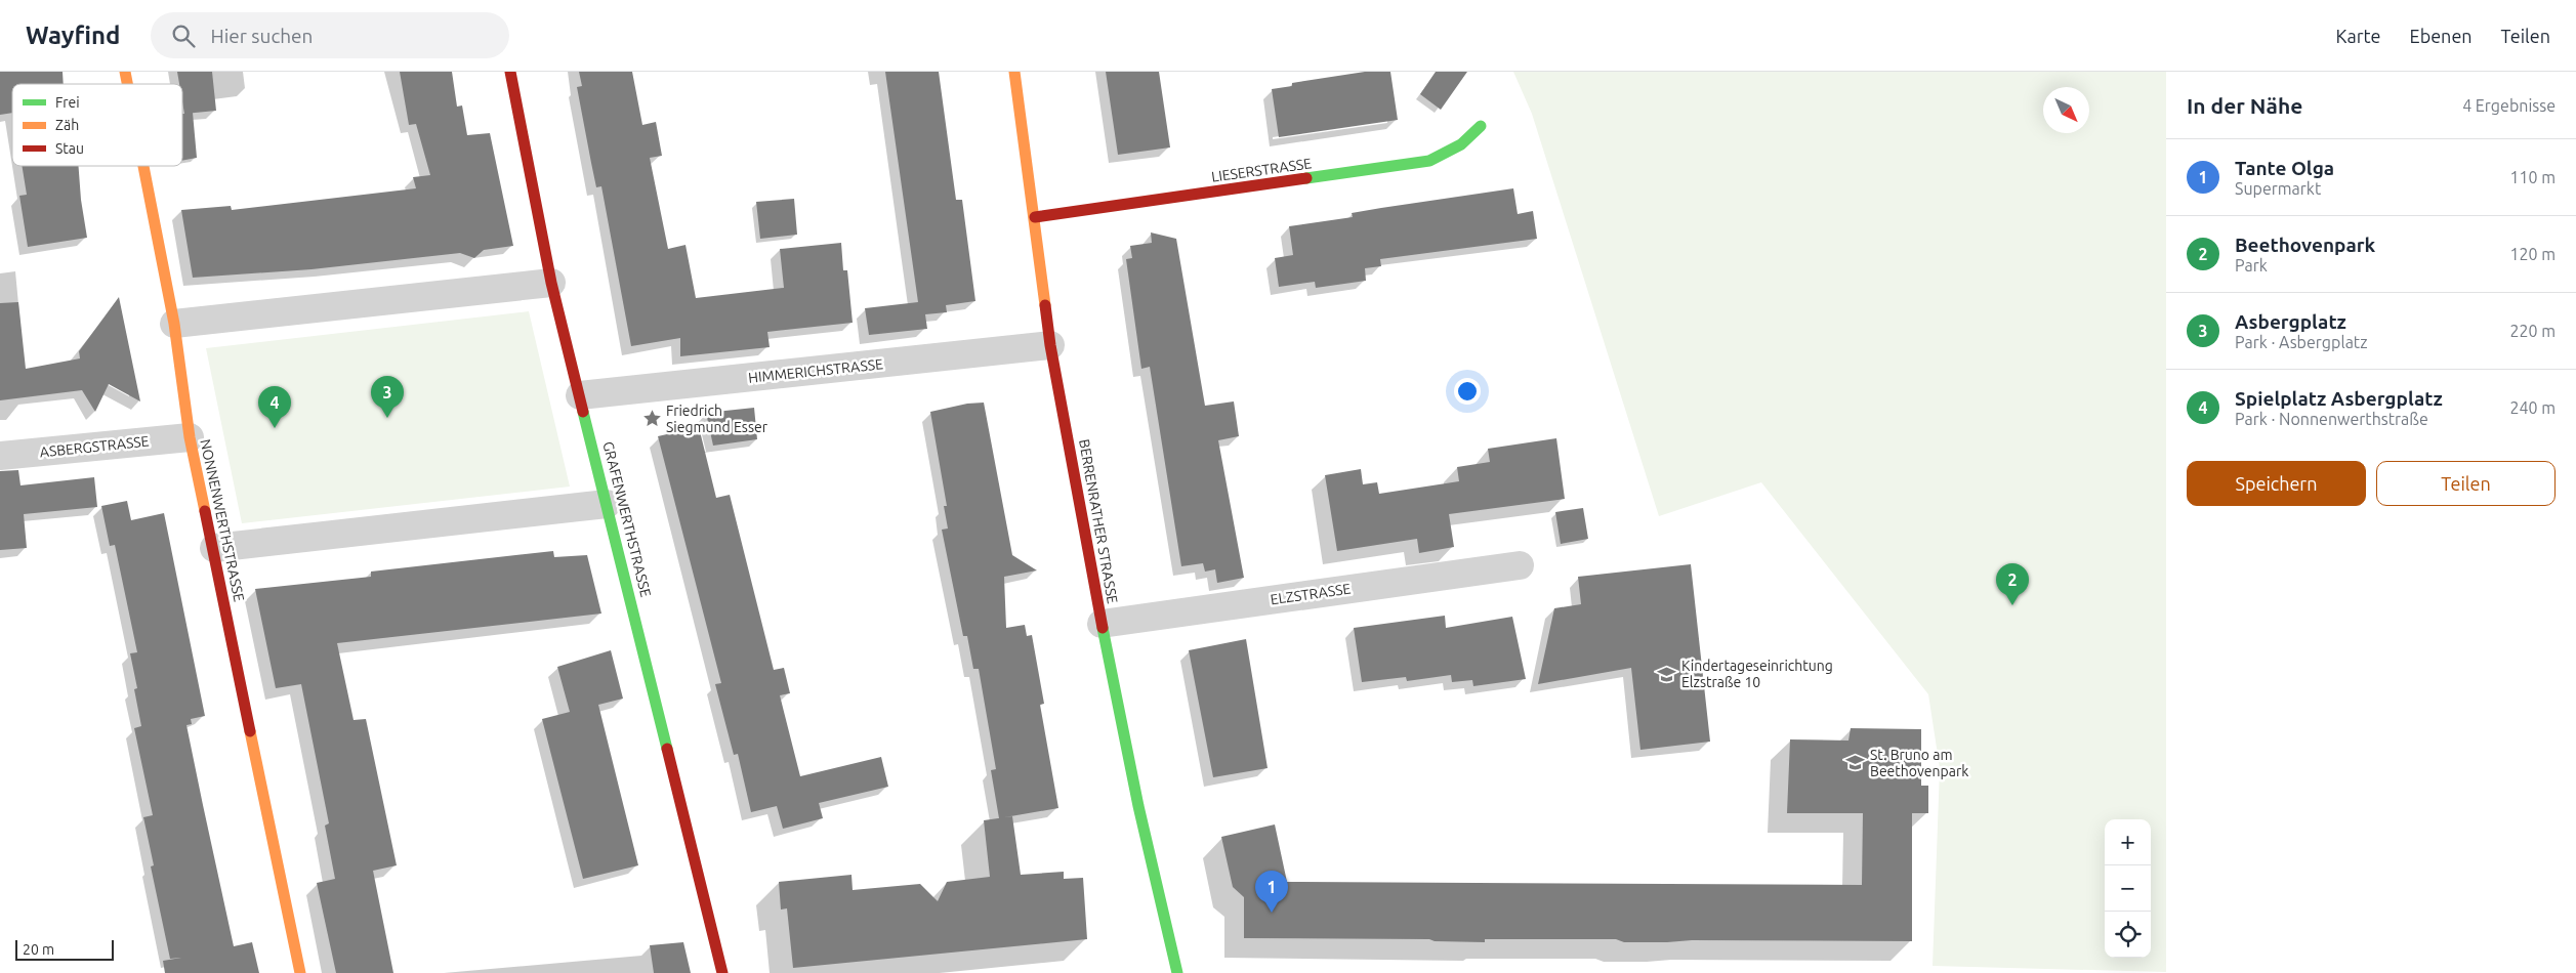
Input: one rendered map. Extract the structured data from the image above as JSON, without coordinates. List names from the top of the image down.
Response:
{
  "streets": {
    "street": [
      "LIESERSTRASSE",
      "HIMMERICHSTRASSE",
      "ASBERGSTRASSE",
      "GRAFENWERTHSTRASSE",
      "NONNENWERTHSTRASSE",
      "BERRENRATHER STRASSE",
      "ELZSTRASSE"
    ]
  },
  "crossings": [
    ["LIESERSTRASSE", "BERRENRATHER STRASSE"],
    ["HIMMERICHSTRASSE", "GRAFENWERTHSTRASSE"],
    ["HIMMERICHSTRASSE", "BERRENRATHER STRASSE"],
    ["ASBERGSTRASSE", "NONNENWERTHSTRASSE"],
    ["BERRENRATHER STRASSE", "ELZSTRASSE"]
  ],
  "places": {
    "place": ["Friedrich Siegmund Esser"],
    "school or university": ["Kindertageseinrichtung Elzstraße 10", "St. Bruno am Beethovenpark"]
  },
  "legend": ["Frei", "Zäh", "Stau"],
  "scale_bar": "20 m",
  "north": "bottom right",
  "page": {
    "header": "Wayfind",
    "search": "Hier suchen",
    "nav": ["Karte", "Ebenen", "Teilen"],
    "heading": ["In der Nähe", "4 Ergebnisse"],
    "list": [
      {
        "mark": "1",
        "name": "Tante Olga",
        "note": "Supermarkt",
        "value": "110 m"
      },
      {
        "mark": "2",
        "name": "Beethovenpark",
        "note": "Park",
        "value": "120 m"
      },
      {
        "mark": "3",
        "name": "Asbergplatz",
        "note": "Park · Asbergplatz",
        "value": "220 m"
      },
      {
        "mark": "4",
        "name": "Spielplatz Asbergplatz",
        "note": "Park · Nonnenwerthstraße",
        "value": "240 m"
      }
    ],
    "pins": [
      "3",
      "4",
      "2",
      "1"
    ],
    "buttons": ["Speichern", "Teilen"],
    "map_buttons": ["+", "−"],
    "scale": "20 m"
  }
}
